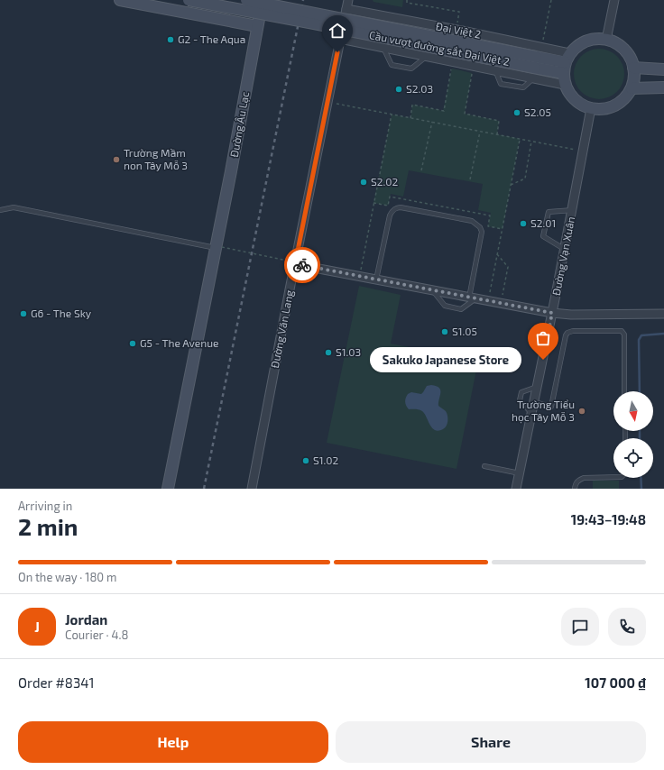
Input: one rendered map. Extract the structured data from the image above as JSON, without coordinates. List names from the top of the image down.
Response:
{
  "streets": {
    "street": [
      "Đại Việt 2",
      "Cầu vượt đường sắt Đại Việt 2",
      "Đường Âu Lạc",
      "Đường Vạn Xuân",
      "Đường Văn Lang"
    ]
  },
  "crossings": [
    ["Đại Việt 2", "Cầu vượt đường sắt Đại Việt 2"],
    ["Đại Việt 2", "Đường Vạn Xuân"],
    ["Đại Việt 2", "Đường Văn Lang"],
    ["Cầu vượt đường sắt Đại Việt 2", "Đường Vạn Xuân"]
  ],
  "places": [
    "G2 - The Aqua",
    "S2.03",
    "S2.05",
    "Trường Mầm non Tây Mỗ 3",
    "S2.02",
    "S2.01",
    "G6 - The Sky",
    "S1.05",
    "G5 - The Avenue",
    "S1.03",
    "Sakuko Japanese Store",
    "Trường Tiểu học Tây Mỗ 3",
    "S1.02"
  ],
  "north": "bottom",
  "page": {
    "bubble": "Sakuko Japanese Store",
    "heading": ["2 min", "Arriving in", "19:43–19:48"],
    "panel": [
      "Jordan",
      "Courier · 4.8",
      "Order #8341",
      "107 000 ₫"
    ],
    "bar": "On the way · 180 m",
    "round": "J",
    "buttons": ["Help", "Share"]
  }
}
